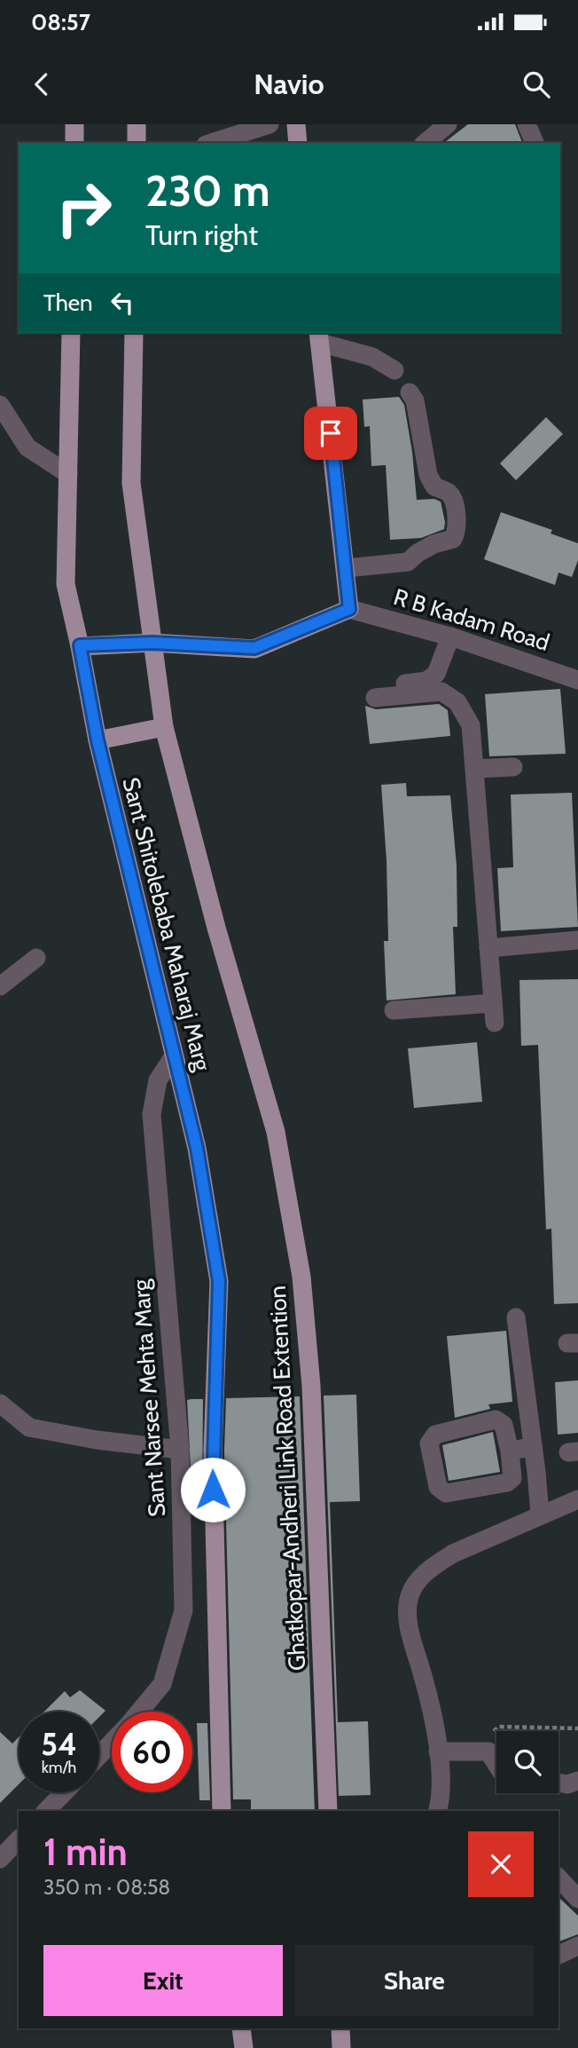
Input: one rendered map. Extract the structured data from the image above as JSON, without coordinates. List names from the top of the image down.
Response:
{
  "streets": {
    "main road": ["Sant Shitolebaba Maharaj Marg", "Ghatkopar-Andheri Link Road Extention"],
    "street": ["R B Kadam Road", "Sant Narsee Mehta Marg"]
  },
  "crossings": [
    ["Sant Shitolebaba Maharaj Marg", "Sant Narsee Mehta Marg"],
    ["Sant Shitolebaba Maharaj Marg", "Ghatkopar-Andheri Link Road Extention"]
  ],
  "page": {
    "status": "08:57",
    "header": "Navio",
    "turn": ["230 m", "Turn right"],
    "then": "Then",
    "speed": "54 km/h",
    "limit": "60",
    "heading": ["1 min", "350 m · 08:58"],
    "buttons": ["Exit", "Share"]
  }
}
